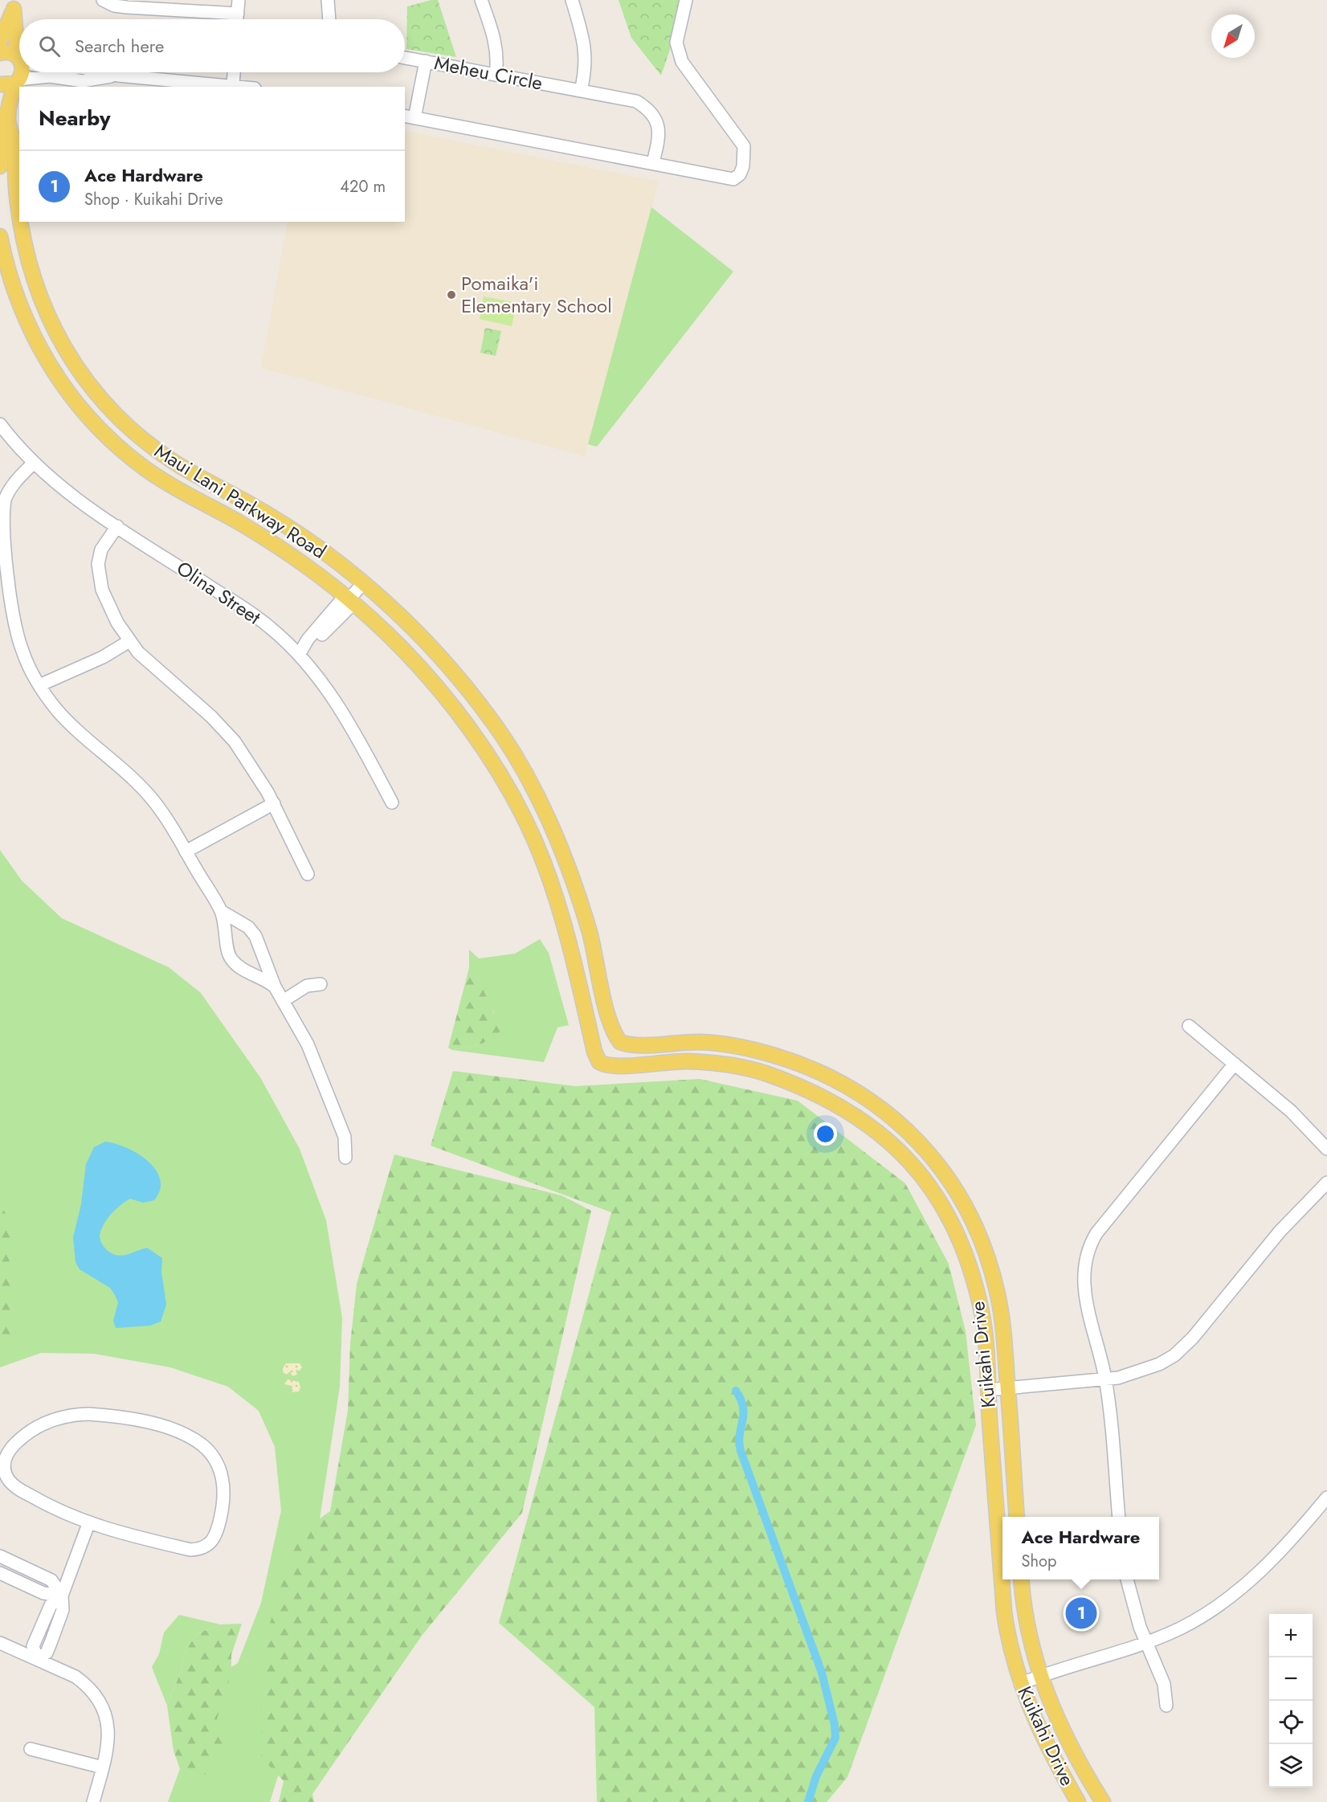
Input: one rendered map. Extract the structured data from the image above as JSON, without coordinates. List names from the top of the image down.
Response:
{
  "streets": {
    "main road": ["Maui Lani Parkway Road", "Kuikahi Drive"],
    "street": ["Meheu Circle", "Olina Street"]
  },
  "crossings": [
    ["Maui Lani Parkway Road", "Kuikahi Drive"]
  ],
  "places": ["Pomaika'i Elementary School"],
  "north": "bottom left",
  "page": {
    "search": "Search here",
    "heading": "Nearby",
    "list": [
      {
        "mark": "1",
        "name": "Ace Hardware",
        "note": "Shop · Kuikahi Drive",
        "value": "420 m"
      }
    ],
    "popup": ["Ace Hardware", "Shop"],
    "pins": "1",
    "map_buttons": ["+", "−"]
  }
}
